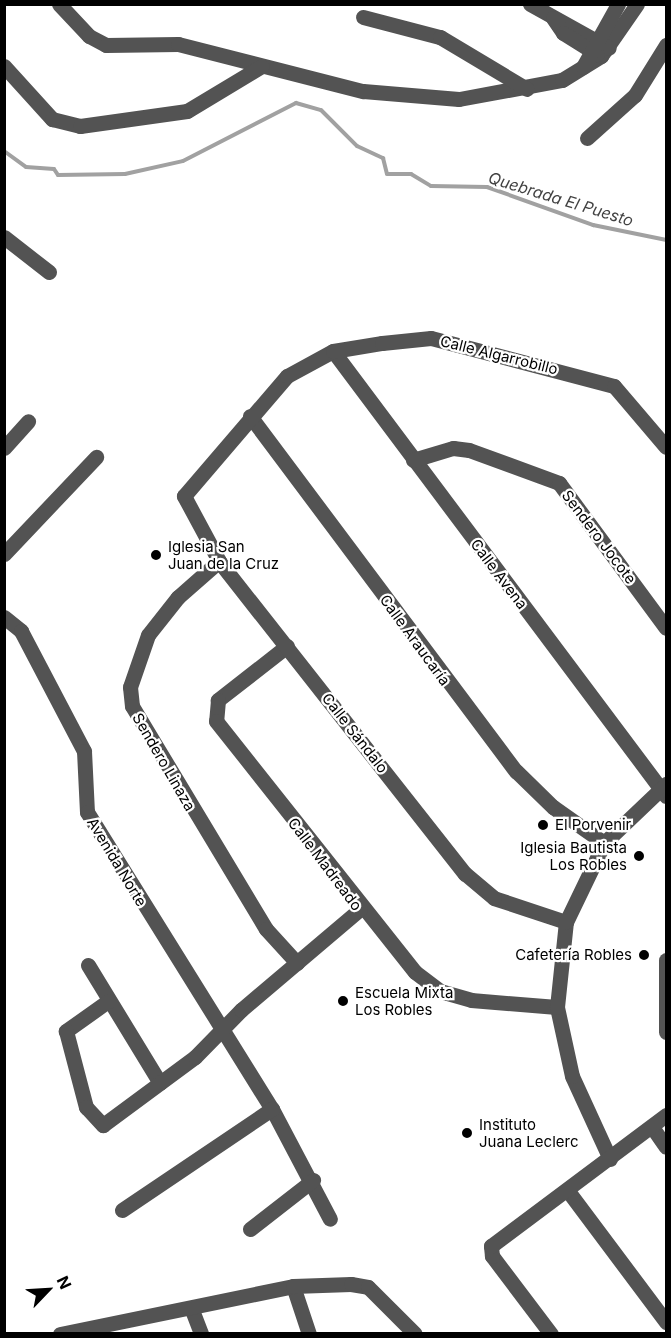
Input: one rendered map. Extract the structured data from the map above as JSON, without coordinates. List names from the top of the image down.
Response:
{
  "streets": {
    "street": [
      "Calle Algarrobillo",
      "Sendero Jocote",
      "Calle Avena",
      "Calle Araucaría",
      "Calle Sándalo",
      "Sendero Linaza",
      "Avenida Norte",
      "Calle Madreado"
    ]
  },
  "crossings": [
    ["Calle Algarrobillo", "Calle Avena"],
    ["Calle Algarrobillo", "Calle Araucaría"],
    ["Calle Algarrobillo", "Calle Sándalo"],
    ["Sendero Jocote", "Calle Avena"],
    ["Calle Sándalo", "Sendero Linaza"],
    ["Calle Sándalo", "Calle Madreado"]
  ],
  "water": ["Quebrada El Puesto"],
  "places": [
    "Iglesia San Juan de la Cruz",
    "El Porvenir",
    "Iglesia Bautista Los Robles",
    "Cafetería Robles",
    "Escuela Mixta Los Robles",
    "Instituto Juana Leclerc"
  ],
  "north": "top right"
}
